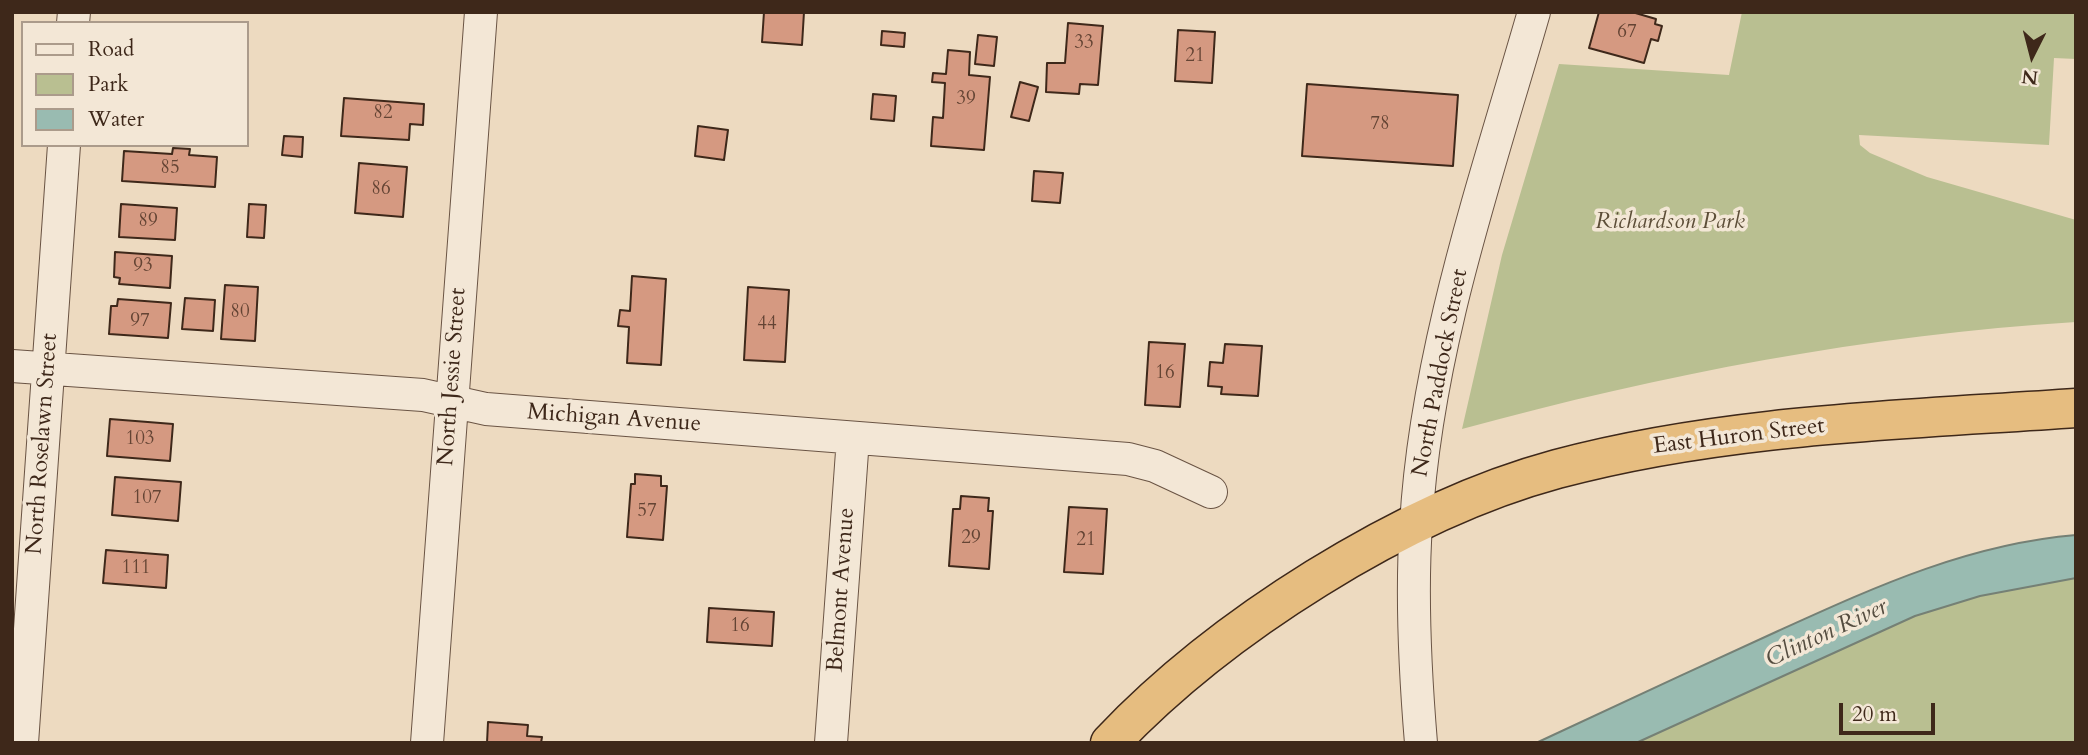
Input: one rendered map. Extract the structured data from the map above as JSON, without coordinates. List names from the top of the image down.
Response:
{
  "streets": {
    "highway": ["East Huron Street"],
    "street": [
      "North Paddock Street",
      "North Jessie Street",
      "Michigan Avenue",
      "North Roselawn Street",
      "Belmont Avenue"
    ]
  },
  "crossings": [
    ["North Paddock Street", "East Huron Street"],
    ["North Jessie Street", "Michigan Avenue"],
    ["Michigan Avenue", "North Roselawn Street"],
    ["Michigan Avenue", "Belmont Avenue"]
  ],
  "water": ["Clinton River"],
  "parks": ["Richardson Park"],
  "house_numbers": [
    "67",
    "33",
    "21",
    "39",
    "82",
    "78",
    "85",
    "86",
    "89",
    "93",
    "80",
    "97",
    "44",
    "16",
    "103",
    "107",
    "57",
    "29",
    "21",
    "111",
    "16"
  ],
  "legend": ["Road", "Park", "Water"],
  "scale_bar": "20 m",
  "north": "bottom"
}
